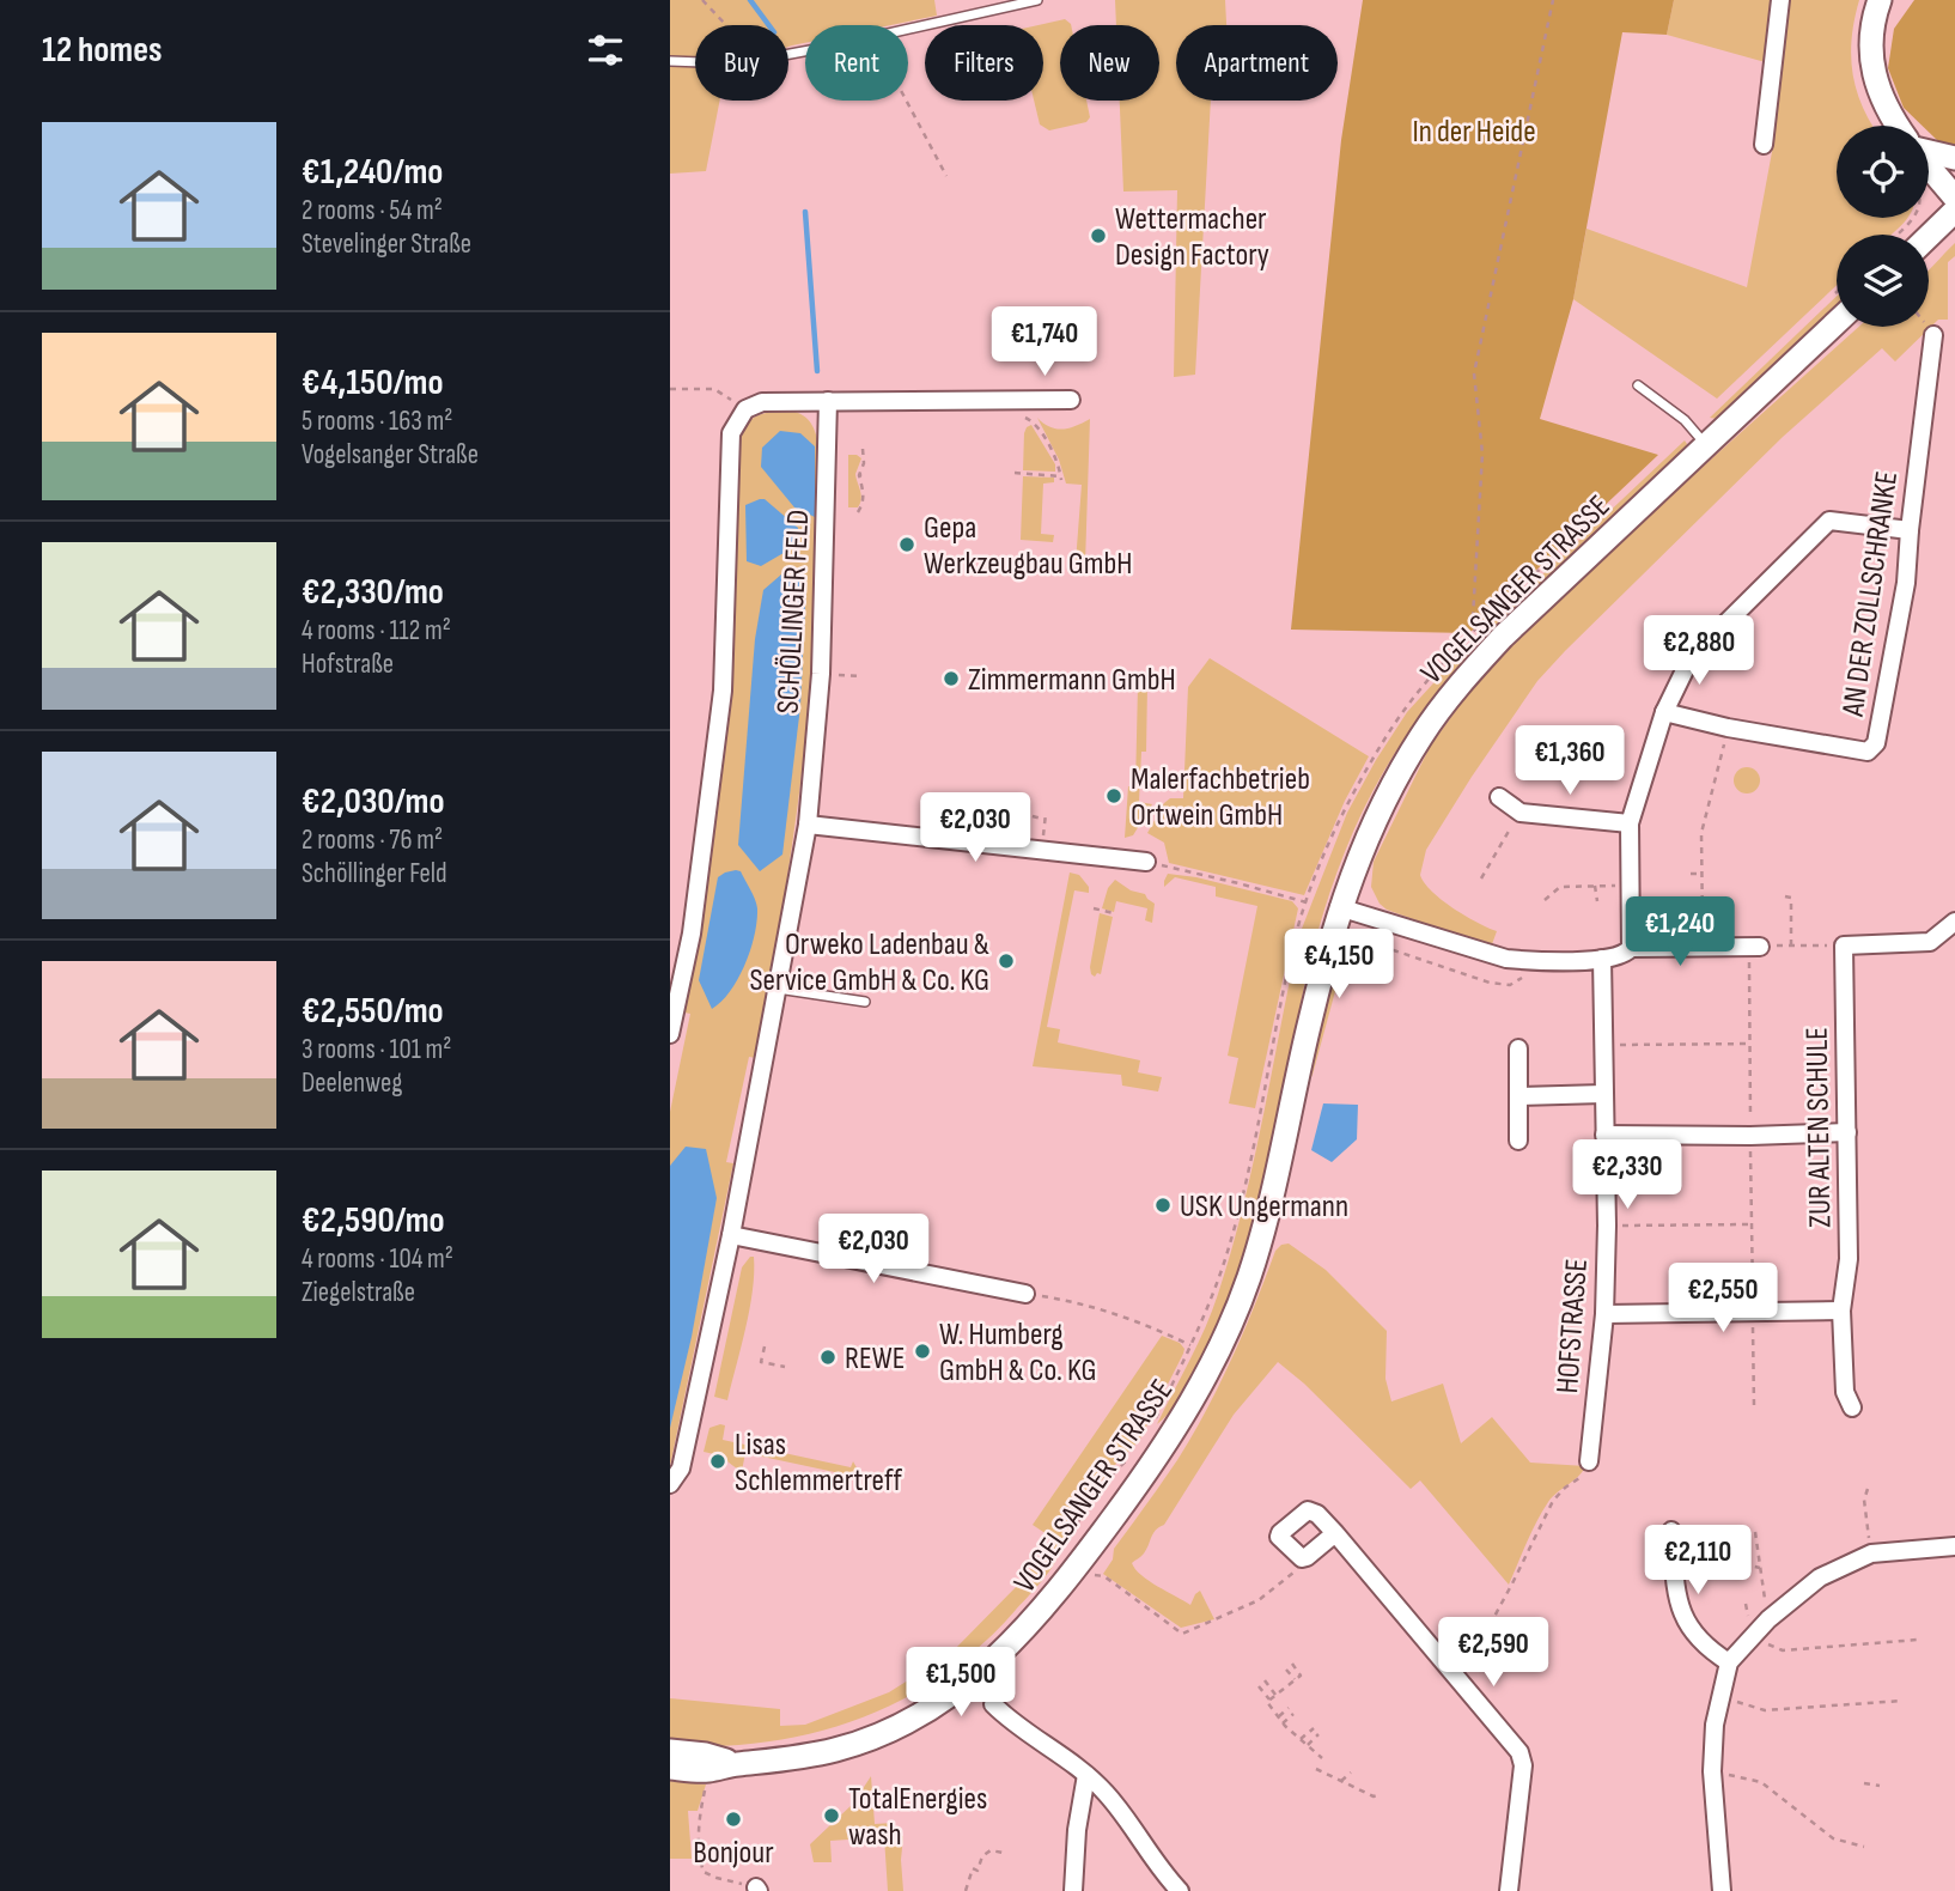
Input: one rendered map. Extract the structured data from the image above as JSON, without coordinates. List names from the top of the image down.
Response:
{
  "streets": {
    "main road": ["VOGELSANGER STRASSE"],
    "street": [
      "AN DER ZOLLSCHRANKE",
      "SCHÖLLINGER FELD",
      "ZUR ALTEN SCHULE",
      "HOFSTRASSE"
    ]
  },
  "parks": ["In der Heide"],
  "places": [
    "Wettermacher Design Factory",
    "Gepa Werkzeugbau GmbH",
    "Zimmermann GmbH",
    "Malerfachbetrieb Ortwein GmbH",
    "Orweko Ladenbau & Service GmbH & Co. KG",
    "USK Ungermann",
    "W. Humberg GmbH & Co. KG",
    "REWE",
    "Lisas Schlemmertreff",
    "TotalEnergies wash",
    "Bonjour"
  ],
  "page": {
    "heading": "12 homes",
    "chip": [
      "Buy",
      "Rent",
      "Filters",
      "New",
      "Apartment"
    ],
    "list": [
      {
        "name": "€1,240/mo",
        "note": "2 rooms · 54 m² · Stevelinger Straße"
      },
      {
        "name": "€4,150/mo",
        "note": "5 rooms · 163 m² · Vogelsanger Straße"
      },
      {
        "name": "€2,330/mo",
        "note": "4 rooms · 112 m² · Hofstraße"
      },
      {
        "name": "€2,030/mo",
        "note": "2 rooms · 76 m² · Schöllinger Feld"
      },
      {
        "name": "€2,550/mo",
        "note": "3 rooms · 101 m² · Deelenweg"
      },
      {
        "name": "€2,590/mo",
        "note": "4 rooms · 104 m² · Ziegelstraße"
      }
    ],
    "price": [
      "€1,740",
      "€2,880",
      "€1,360",
      "€2,030",
      "€1,240",
      "€4,150",
      "€2,330",
      "€2,030",
      "€2,550",
      "€2,110",
      "€2,590",
      "€1,500"
    ]
  }
}
